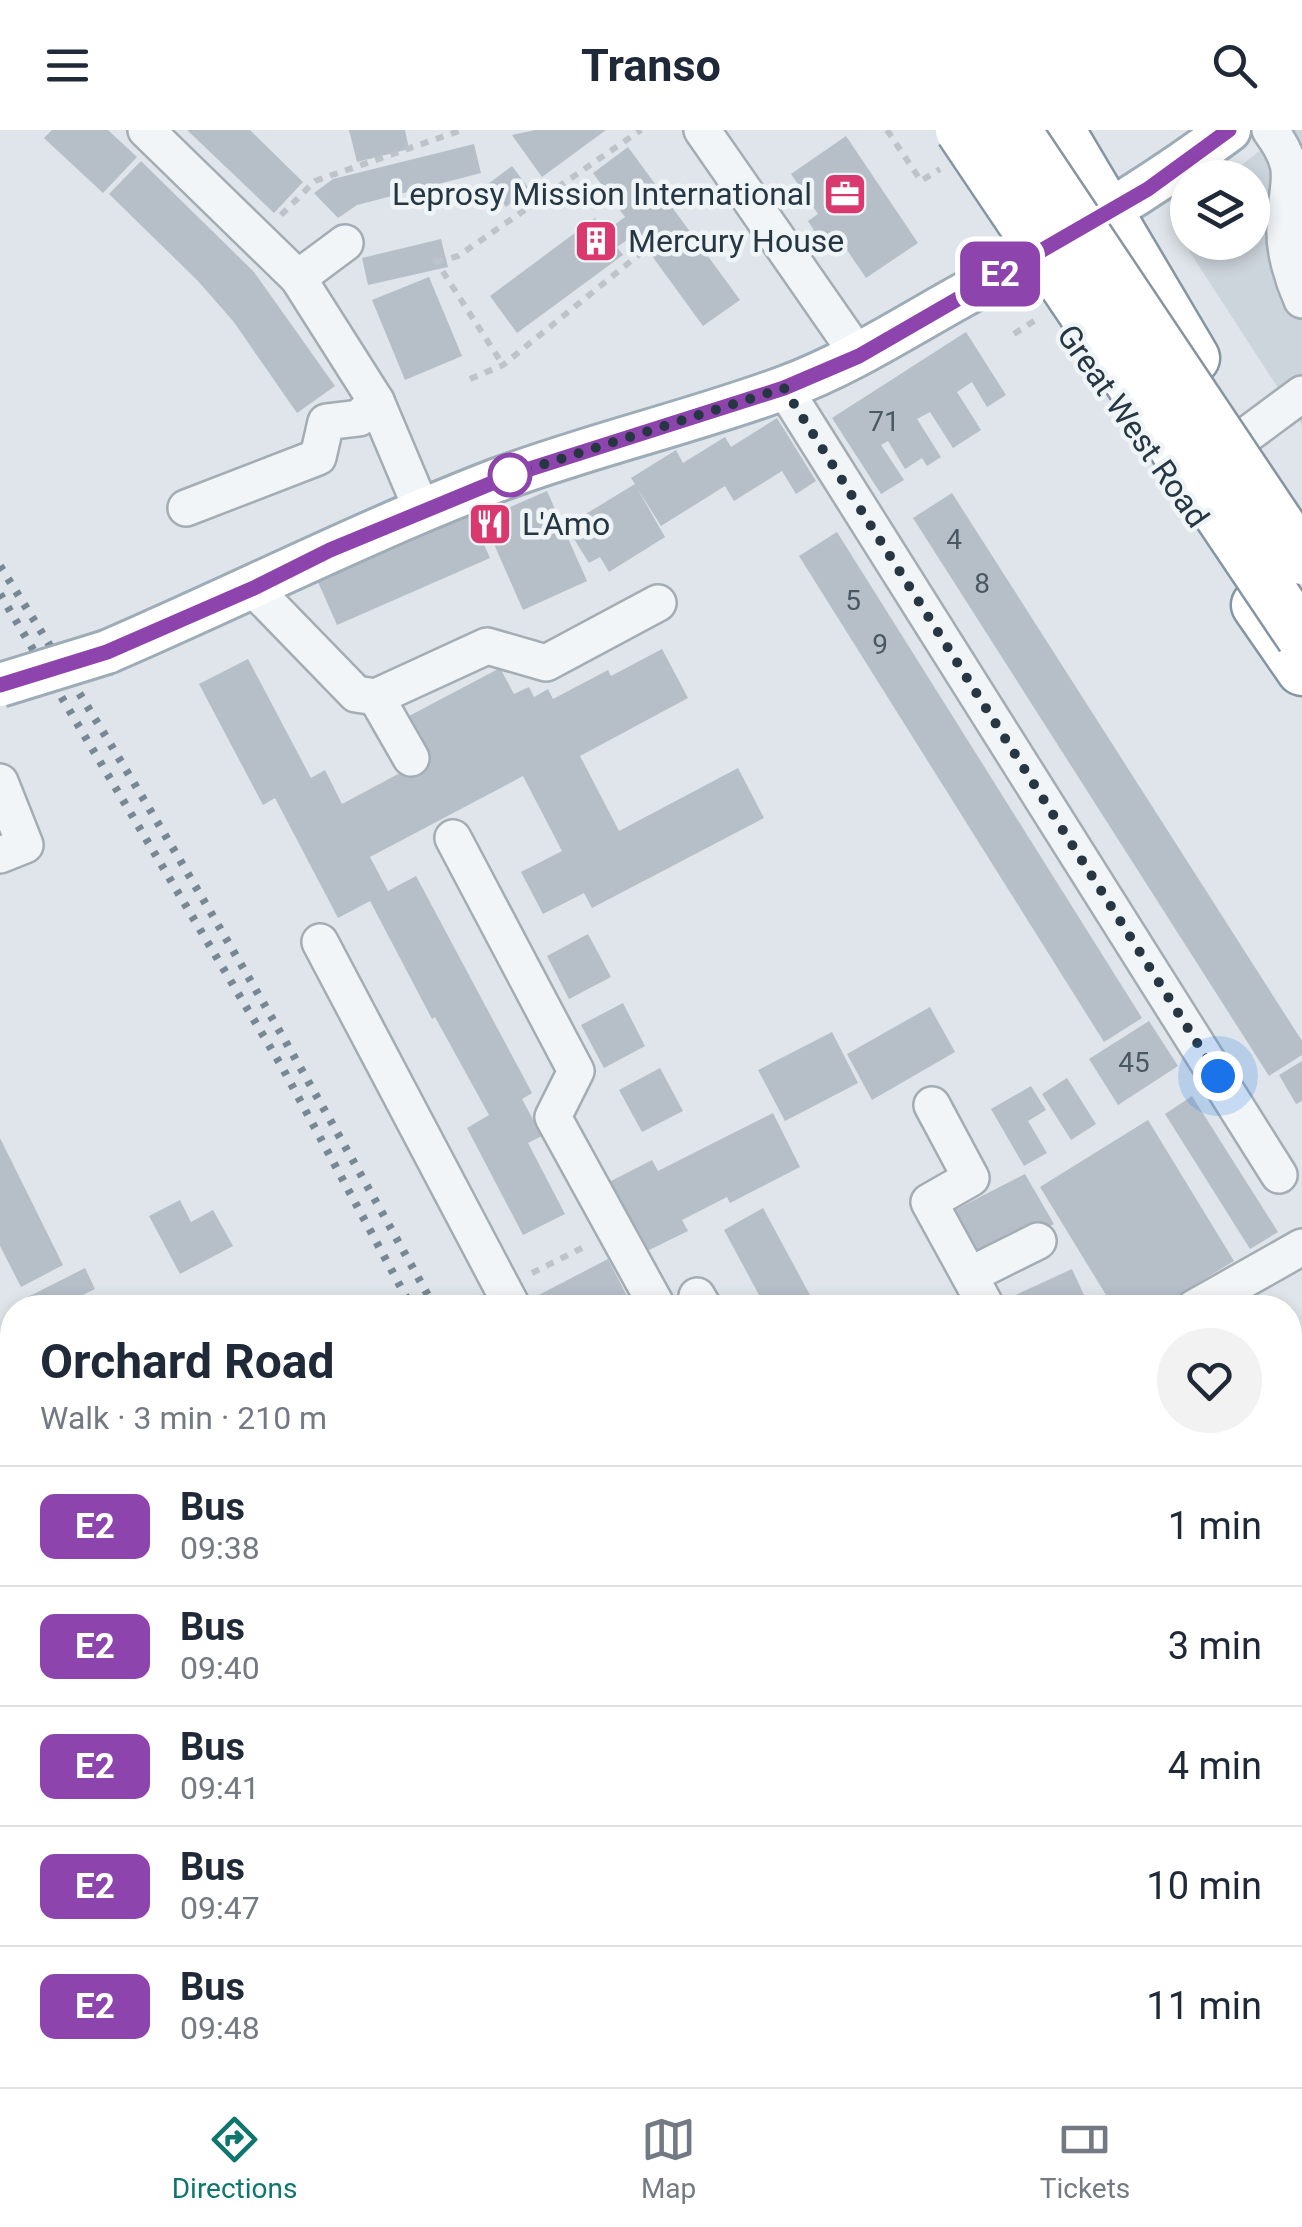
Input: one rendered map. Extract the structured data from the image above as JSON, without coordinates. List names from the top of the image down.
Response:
{
  "streets": {
    "highway": ["Great West Road"]
  },
  "places": {
    "office": ["Leprosy Mission International"],
    "building": ["Mercury House"],
    "restaurant": ["L'Amo"]
  },
  "lines": ["bus line E2"],
  "house_numbers": [
    "71",
    "4",
    "8",
    "5",
    "9",
    "45"
  ],
  "page": {
    "header": "Transo",
    "on_map": "E2",
    "heading": ["Orchard Road", "Walk · 3 min · 210 m"],
    "list": [
      {
        "mark": "E2",
        "name": "Bus",
        "note": "09:38",
        "value": "1 min"
      },
      {
        "mark": "E2",
        "name": "Bus",
        "note": "09:40",
        "value": "3 min"
      },
      {
        "mark": "E2",
        "name": "Bus",
        "note": "09:41",
        "value": "4 min"
      },
      {
        "mark": "E2",
        "name": "Bus",
        "note": "09:47",
        "value": "10 min"
      },
      {
        "mark": "E2",
        "name": "Bus",
        "note": "09:48",
        "value": "11 min"
      }
    ],
    "tabs": ["Directions", "Map", "Tickets"]
  }
}
